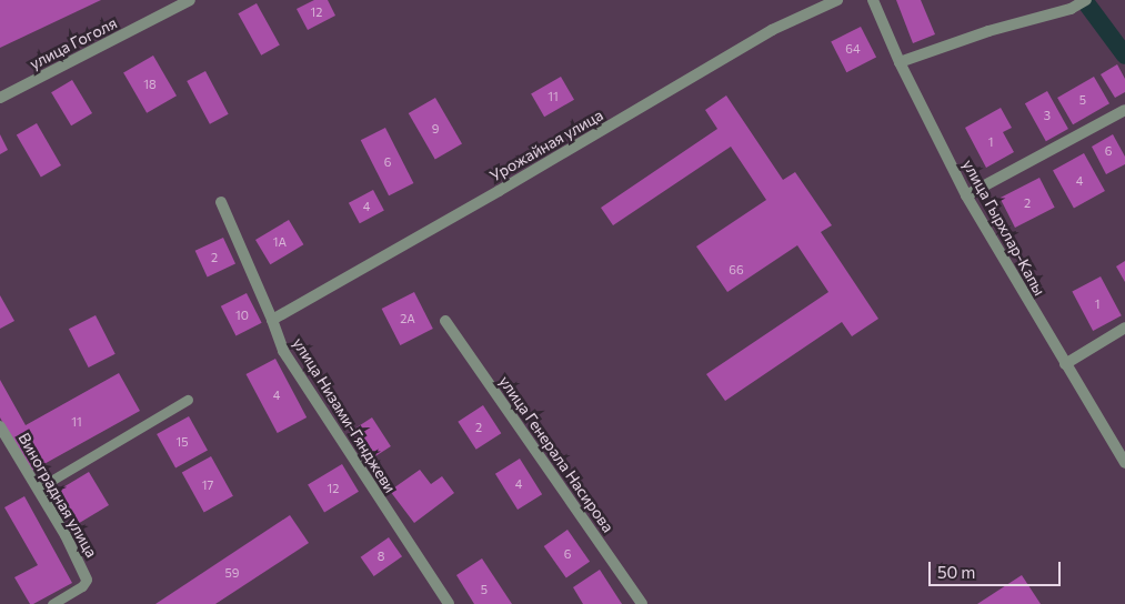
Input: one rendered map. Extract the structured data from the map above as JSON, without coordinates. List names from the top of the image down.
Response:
{
  "streets": {
    "street": [
      "улица Гоголя",
      "Урожайная улица",
      "улица Гырхлар-Капы",
      "улица Низами-Гянджеви",
      "улица Генерала Насирова",
      "Виноградная улица"
    ]
  },
  "crossings": [
    ["Урожайная улица", "улица Низами-Гянджеви"]
  ],
  "house_numbers": [
    "12",
    "64",
    "18",
    "11",
    "5",
    "3",
    "9",
    "1",
    "6",
    "6",
    "4",
    "2",
    "4",
    "1А",
    "2",
    "66",
    "1",
    "10",
    "2А",
    "4",
    "11",
    "2",
    "15",
    "4",
    "17",
    "12",
    "6",
    "8",
    "59",
    "5"
  ],
  "scale_bar": "50 m"
}
